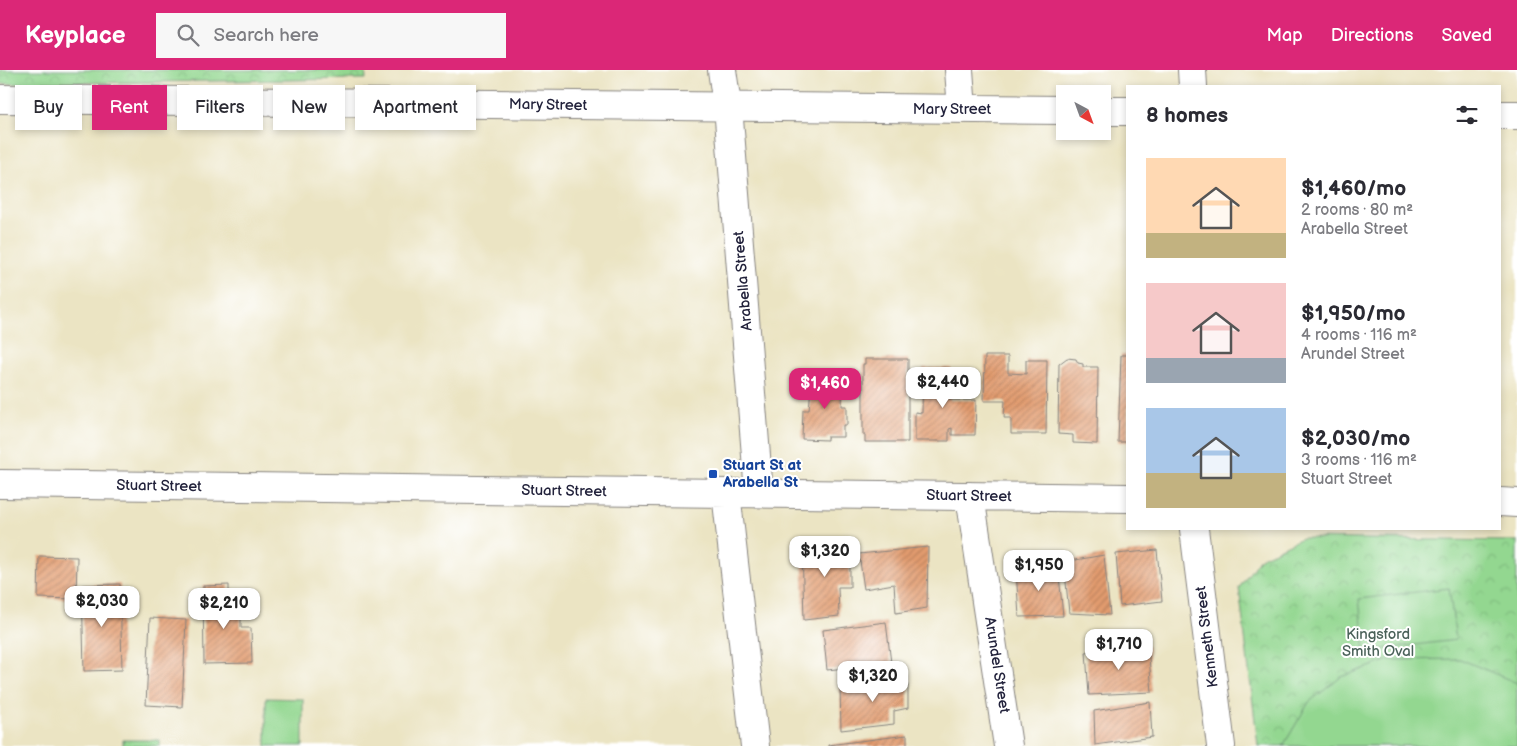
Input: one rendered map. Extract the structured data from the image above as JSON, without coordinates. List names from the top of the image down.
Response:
{
  "streets": {
    "street": [
      "Mary Street",
      "Arabella Street",
      "Stuart Street",
      "Kenneth Street",
      "Arundel Street"
    ]
  },
  "crossings": [
    ["Mary Street", "Arabella Street"],
    ["Arabella Street", "Stuart Street"],
    ["Stuart Street", "Arundel Street"]
  ],
  "parks": ["Kingsford Smith Oval"],
  "places": {
    "transit": ["Stuart St at Arabella St"]
  },
  "north": "bottom right",
  "page": {
    "header": "Keyplace",
    "search": "Search here",
    "nav": ["Map", "Directions", "Saved"],
    "chip": [
      "Buy",
      "Rent",
      "Filters",
      "New",
      "Apartment"
    ],
    "heading": "8 homes",
    "list": [
      {
        "name": "$1,460/mo",
        "note": "2 rooms · 80 m² · Arabella Street"
      },
      {
        "name": "$1,950/mo",
        "note": "4 rooms · 116 m² · Arundel Street"
      },
      {
        "name": "$2,030/mo",
        "note": "3 rooms · 116 m² · Stuart Street"
      }
    ],
    "price": [
      "$2,440",
      "$1,460",
      "$1,320",
      "$1,950",
      "$2,030",
      "$2,210",
      "$1,710",
      "$1,320"
    ]
  }
}
